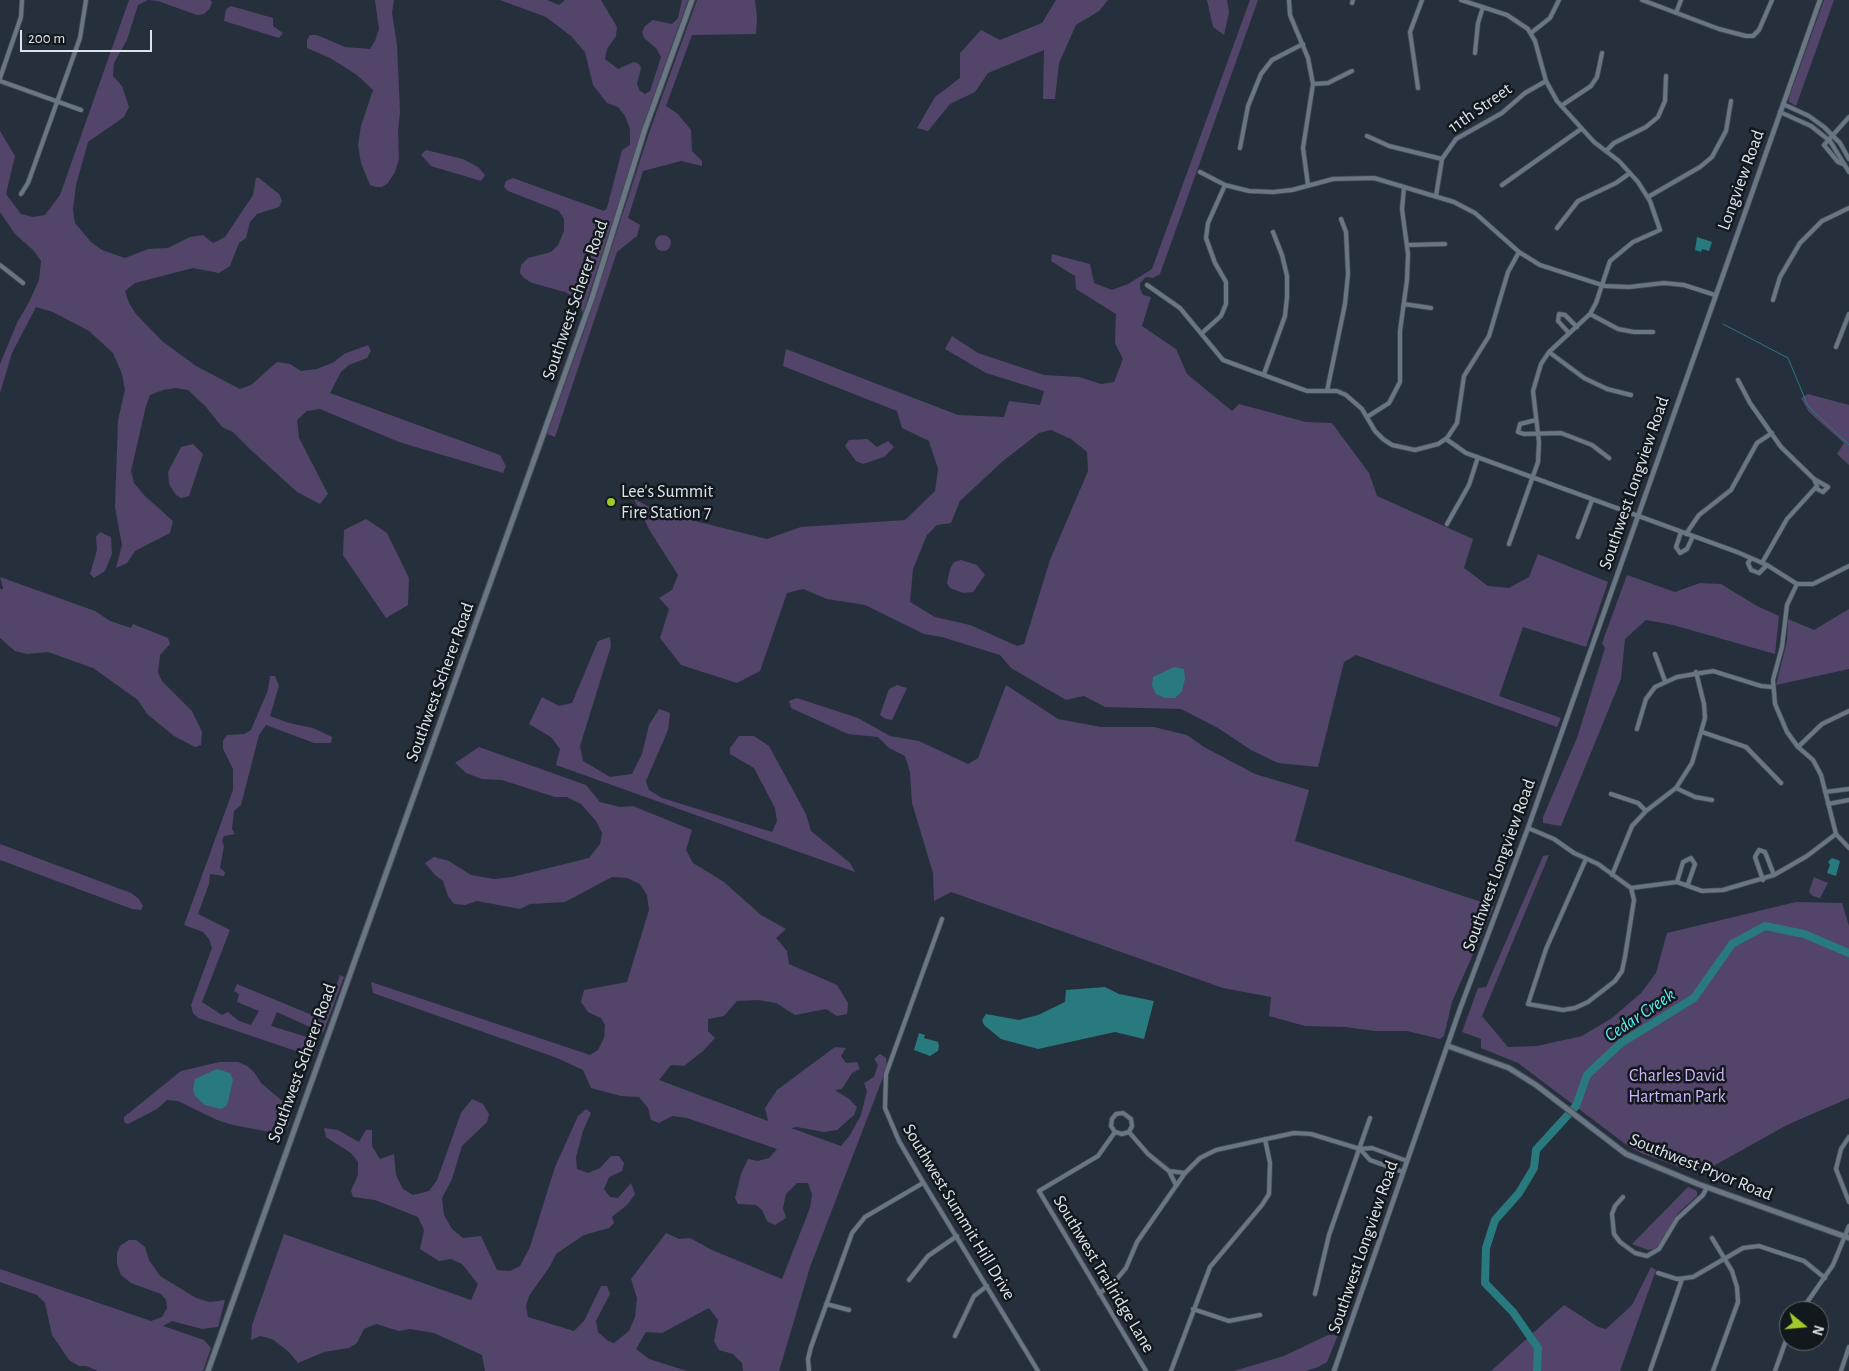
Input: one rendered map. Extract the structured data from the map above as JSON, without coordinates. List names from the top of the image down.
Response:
{
  "streets": {
    "main road": ["Southwest Scherer Road", "Southwest Pryor Road"],
    "street": [
      "11th Street",
      "Longview Road",
      "Southwest Longview Road",
      "Southwest Summit Hill Drive",
      "Southwest Trailridge Lane"
    ]
  },
  "crossings": [
    ["Longview Road", "Southwest Longview Road"],
    ["Southwest Longview Road", "Southwest Pryor Road"]
  ],
  "water": ["Cedar Creek"],
  "parks": ["Charles David Hartman Park"],
  "places": ["Lee's Summit Fire Station 7"],
  "scale_bar": "200 m",
  "north": "right"
}
